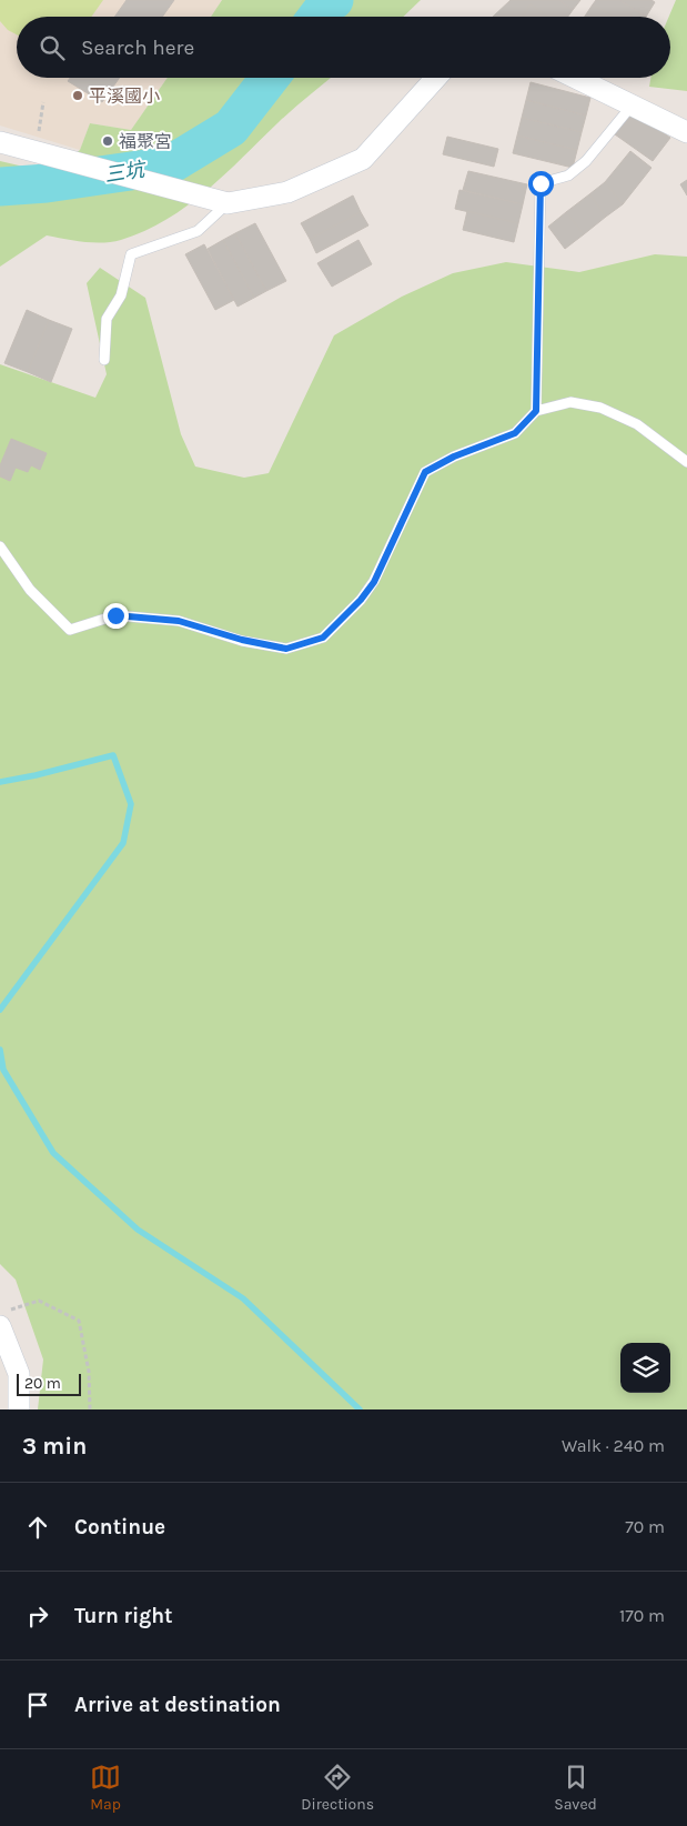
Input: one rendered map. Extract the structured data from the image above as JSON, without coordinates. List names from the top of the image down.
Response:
{
  "water": ["三坑"],
  "places": ["平溪國小", "福聚宮"],
  "scale_bar": "20 m",
  "page": {
    "search": "Search here",
    "scale": "20 m",
    "heading": ["3 min", "Walk · 240 m"],
    "list": [
      ["Continue", "70 m"],
      ["Turn right", "170 m"],
      "Arrive at destination"
    ],
    "nav": ["Map", "Directions", "Saved"]
  }
}
